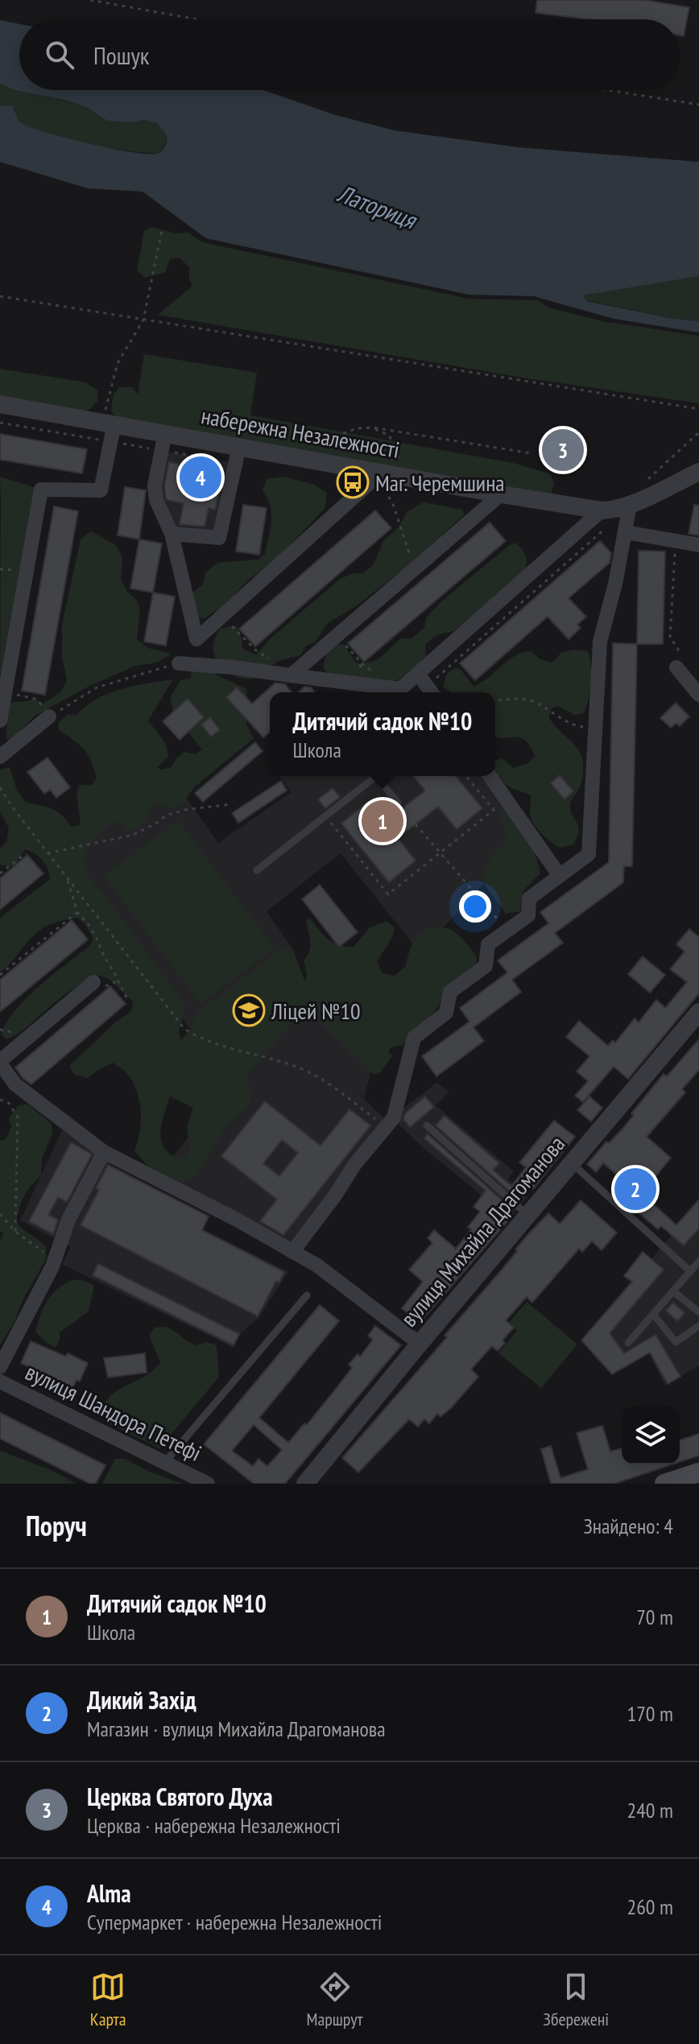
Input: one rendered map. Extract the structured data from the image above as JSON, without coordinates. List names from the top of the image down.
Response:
{
  "streets": {
    "street": ["набережна Незалежності", "вулиця Михайла Драгоманова", "вулиця Шандора Петефі"]
  },
  "water": ["Латориця"],
  "places": {
    "bus stop": ["Маг. Черемшина"],
    "school or university": ["Ліцей №10"]
  },
  "page": {
    "search": "Пошук",
    "pins": [
      "3",
      "4",
      "1",
      "2"
    ],
    "popup": ["Дитячий садок №10", "Школа"],
    "heading": ["Поруч", "Знайдено: 4"],
    "list": [
      {
        "mark": "1",
        "name": "Дитячий садок №10",
        "note": "Школа",
        "value": "70 m"
      },
      {
        "mark": "2",
        "name": "Дикий Захід",
        "note": "Магазин · вулиця Михайла Драгоманова",
        "value": "170 m"
      },
      {
        "mark": "3",
        "name": "Церква Святого Духа",
        "note": "Церква · набережна Незалежності",
        "value": "240 m"
      },
      {
        "mark": "4",
        "name": "Alma",
        "note": "Супермаркет · набережна Незалежності",
        "value": "260 m"
      }
    ],
    "nav": ["Карта", "Маршрут", "Збережені"]
  }
}
